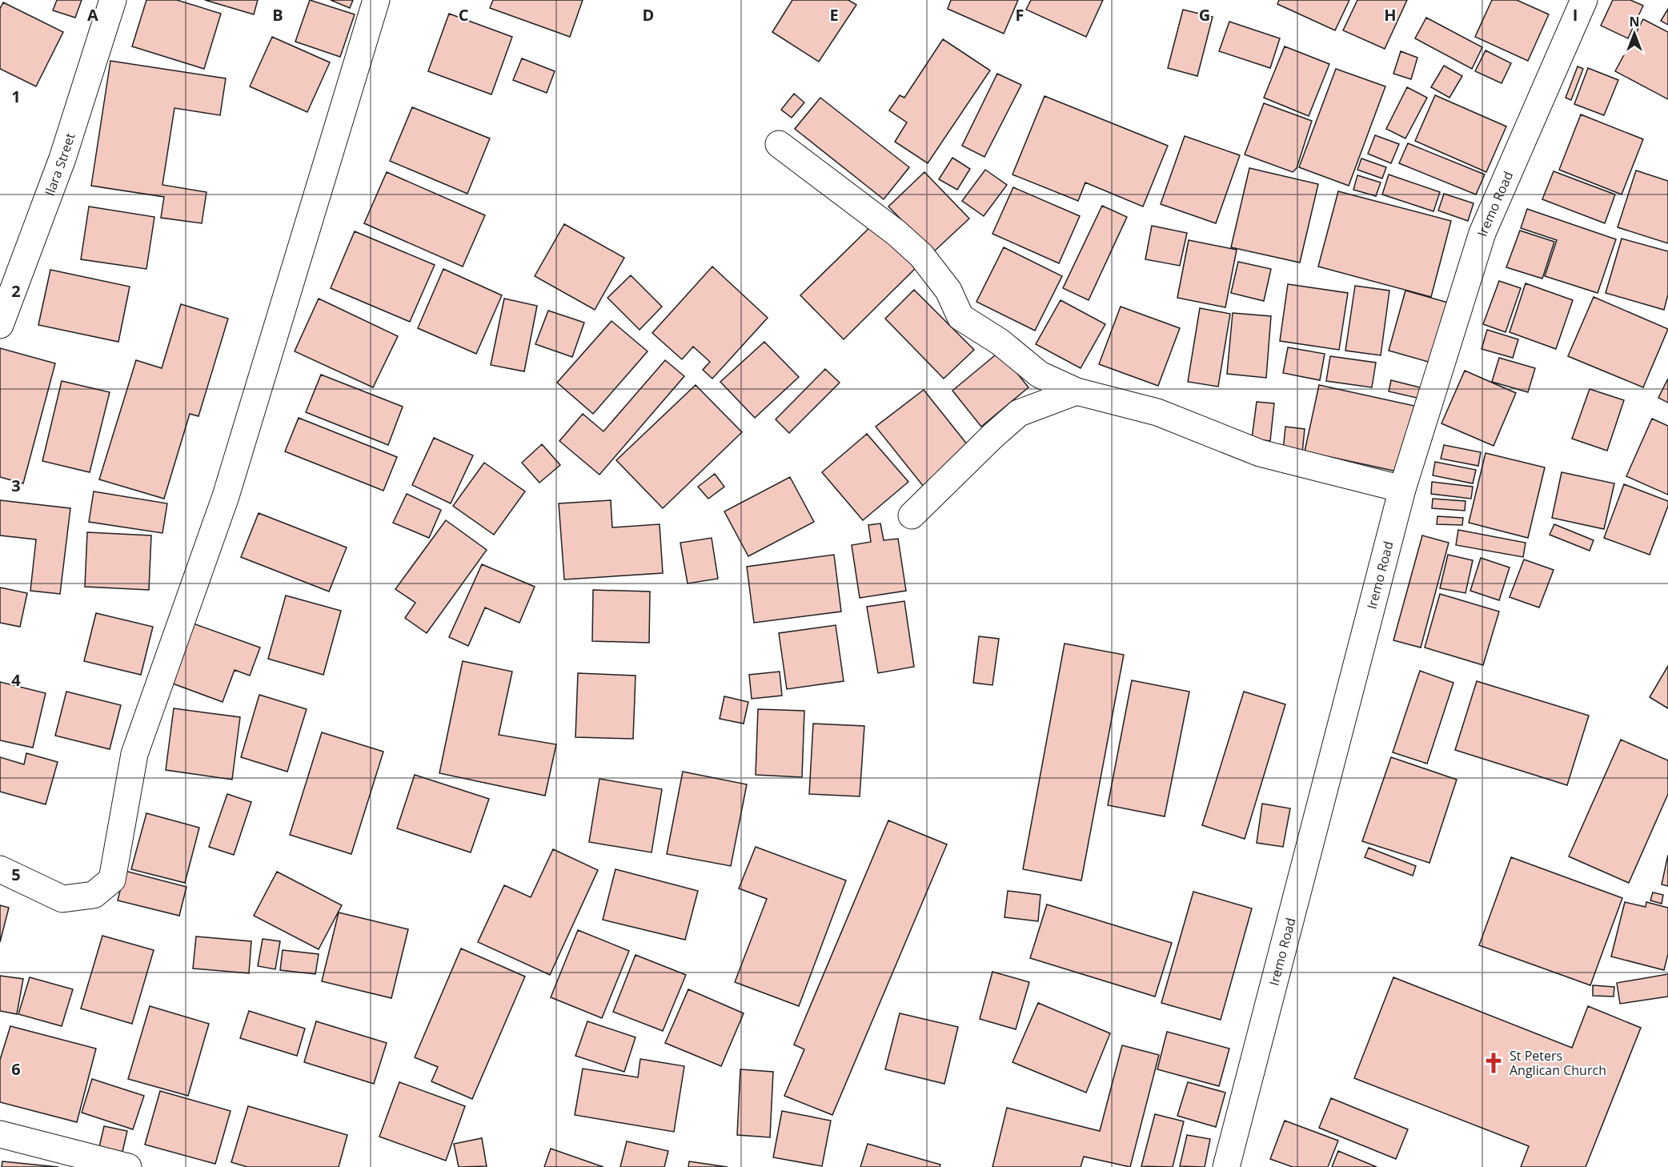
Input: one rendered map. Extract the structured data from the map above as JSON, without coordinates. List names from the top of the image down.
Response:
{
  "streets": {
    "street": ["Ilara Street", "Iremo Road"]
  },
  "places": {
    "church": ["St Peters Anglican Church"]
  },
  "north": "top",
  "grid": {
    "columns": [
      "A",
      "B",
      "C",
      "D",
      "E",
      "F",
      "G",
      "H",
      "I"
    ],
    "rows": [
      "1",
      "2",
      "3",
      "4",
      "5",
      "6"
    ]
  }
}
